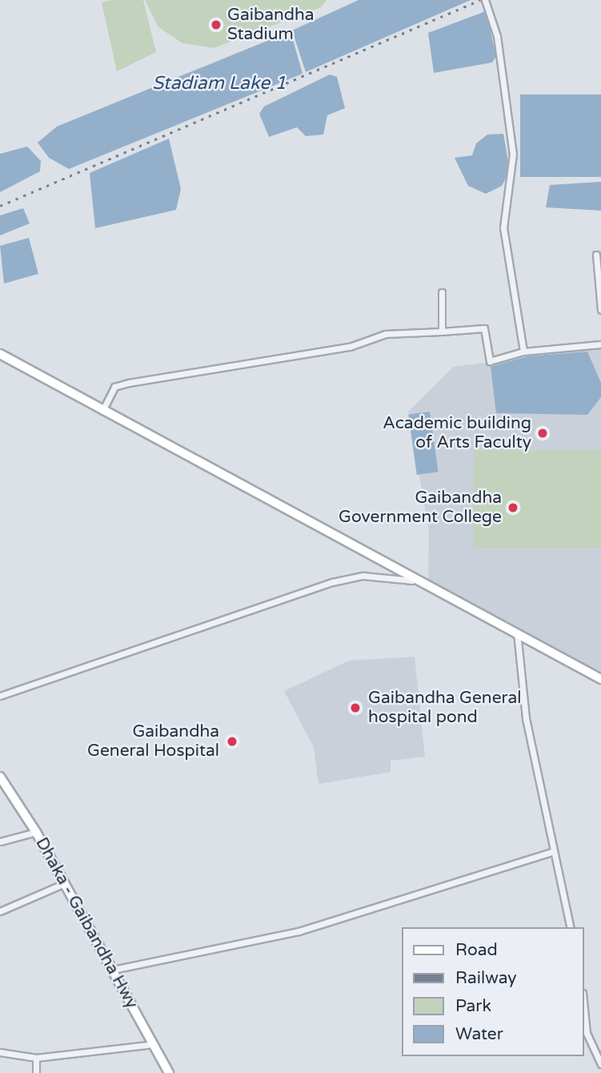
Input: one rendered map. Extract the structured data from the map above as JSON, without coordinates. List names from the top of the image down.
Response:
{
  "streets": {
    "main road": ["Dhaka - Gaibandha Hwy"]
  },
  "water": ["Stadiam Lake 1"],
  "places": [
    "Gaibandha Stadium",
    "Academic building of Arts Faculty",
    "Gaibandha Government College",
    "Gaibandha General hospital pond",
    "Gaibandha General Hospital"
  ],
  "legend": [
    "Road",
    "Railway",
    "Park",
    "Water"
  ]
}
